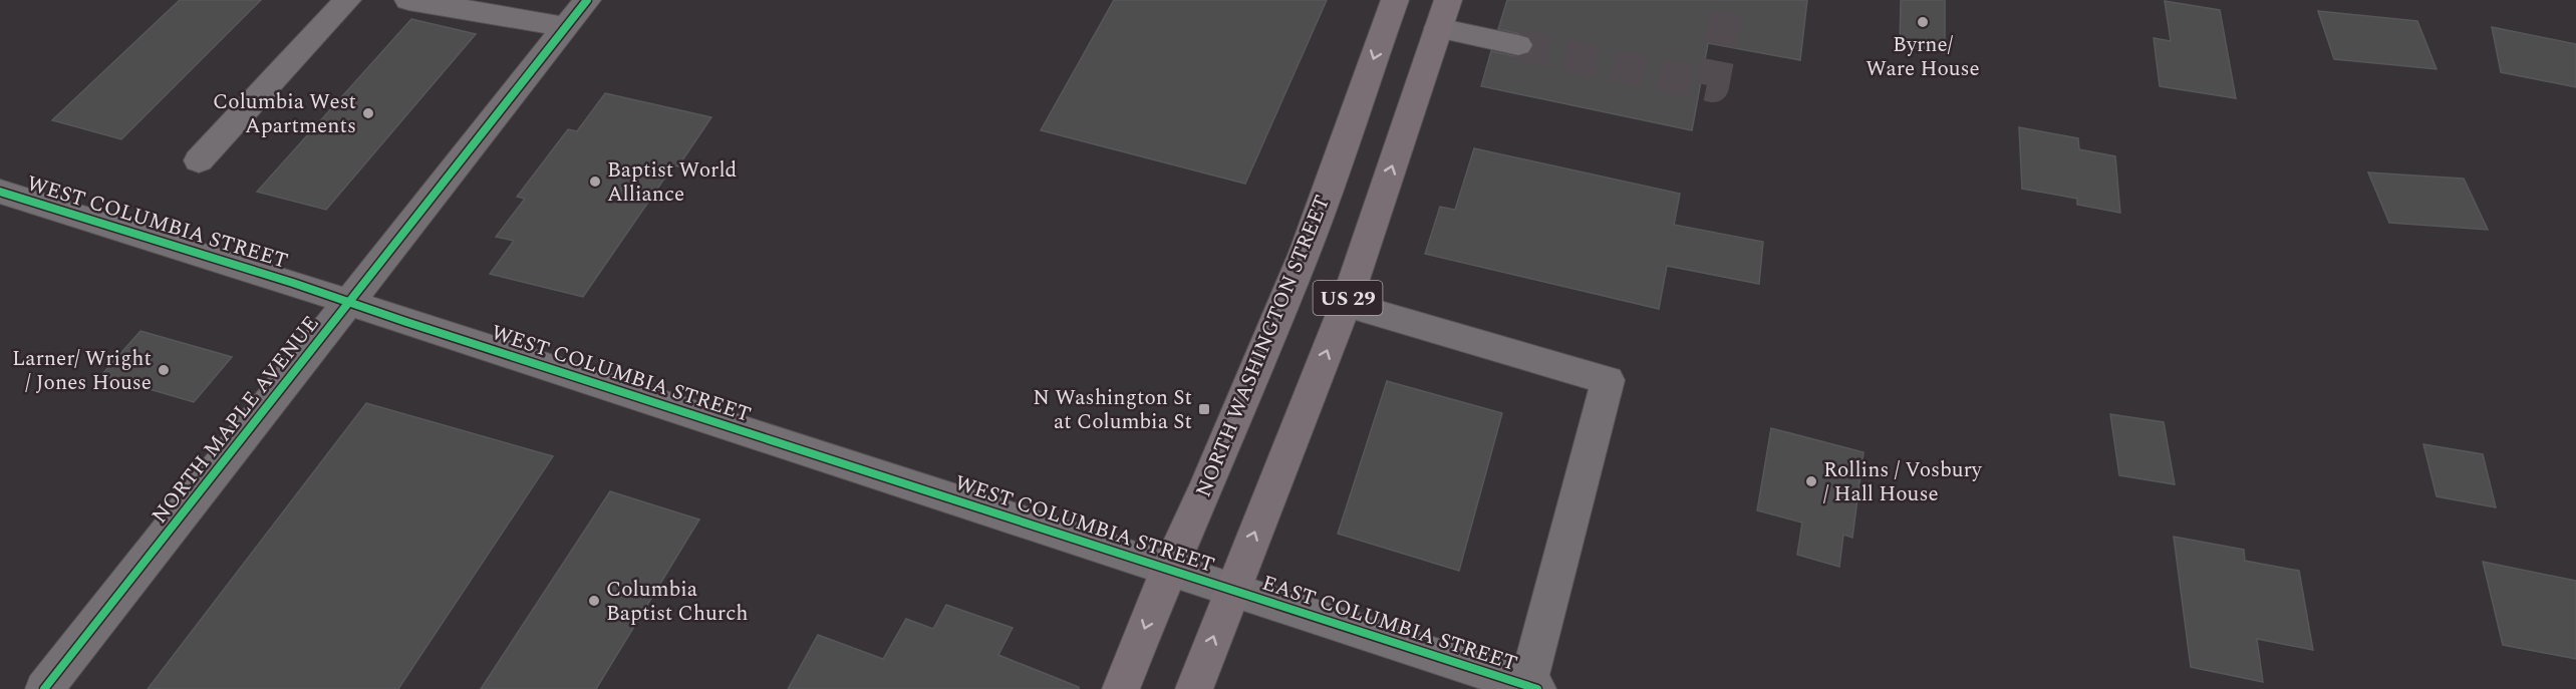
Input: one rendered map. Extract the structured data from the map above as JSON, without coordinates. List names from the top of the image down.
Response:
{
  "streets": {
    "main road": ["US 29", "NORTH WASHINGTON STREET"],
    "street": ["WEST COLUMBIA STREET", "NORTH MAPLE AVENUE", "EAST COLUMBIA STREET"]
  },
  "crossings": [
    ["WEST COLUMBIA STREET", "US 29"],
    ["WEST COLUMBIA STREET", "NORTH WASHINGTON STREET"],
    ["WEST COLUMBIA STREET", "NORTH MAPLE AVENUE"],
    ["WEST COLUMBIA STREET", "EAST COLUMBIA STREET"],
    ["US 29", "EAST COLUMBIA STREET"]
  ],
  "places": {
    "other": [
      "Byrne/ Ware House",
      "Columbia West Apartments",
      "Baptist World Alliance",
      "Larner/ Wright / Jones House",
      "Rollins / Vosbury / Hall House",
      "Columbia Baptist Church"
    ],
    "transit": ["N Washington St at Columbia St"]
  }
}
